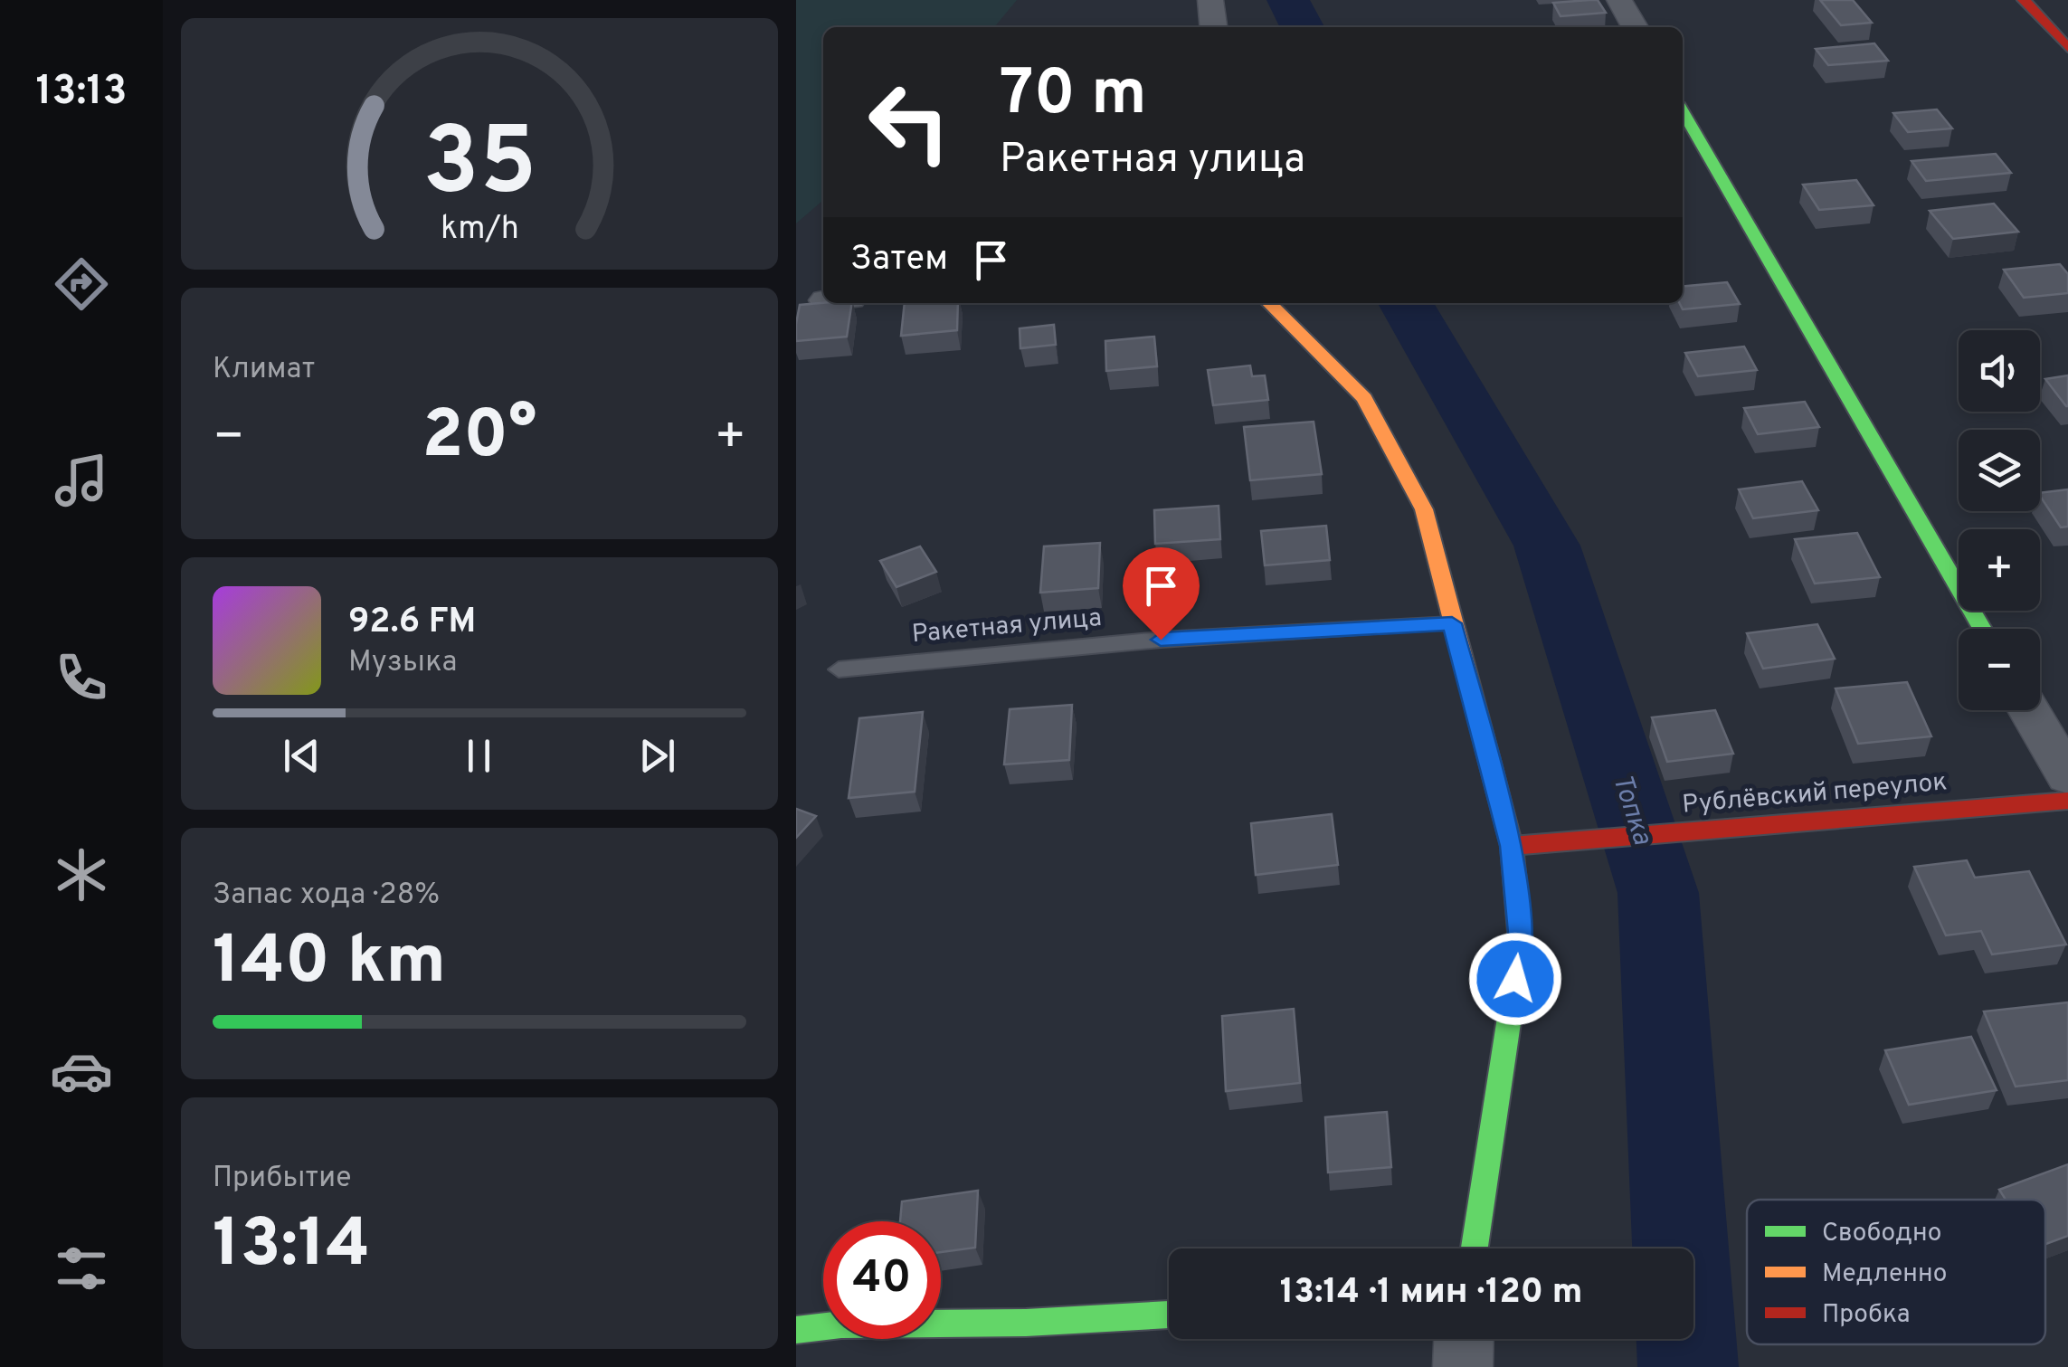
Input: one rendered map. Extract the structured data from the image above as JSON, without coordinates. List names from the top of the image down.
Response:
{
  "streets": {
    "street": ["Рублёвский переулок"],
    "lane": ["Ракетная улица"]
  },
  "water": ["Топка"],
  "legend": ["Свободно", "Медленно", "Пробка"],
  "page": {
    "tabs": "13:13",
    "turn": ["70 m", "Ракетная улица"],
    "then": "Затем",
    "tile": [
      "Климат",
      ["Запас хода · 28%", "140 km"],
      ["Прибытие", "13:14"]
    ],
    "map_buttons": ["+", "−"],
    "heat": ["−", "20°", "+"],
    "song": ["92.6 FM", "Музыка"],
    "limit": "40",
    "trip": "13:14 · 1 мин · 120 m",
    "gauge": ["35", "km/h"]
  }
}
